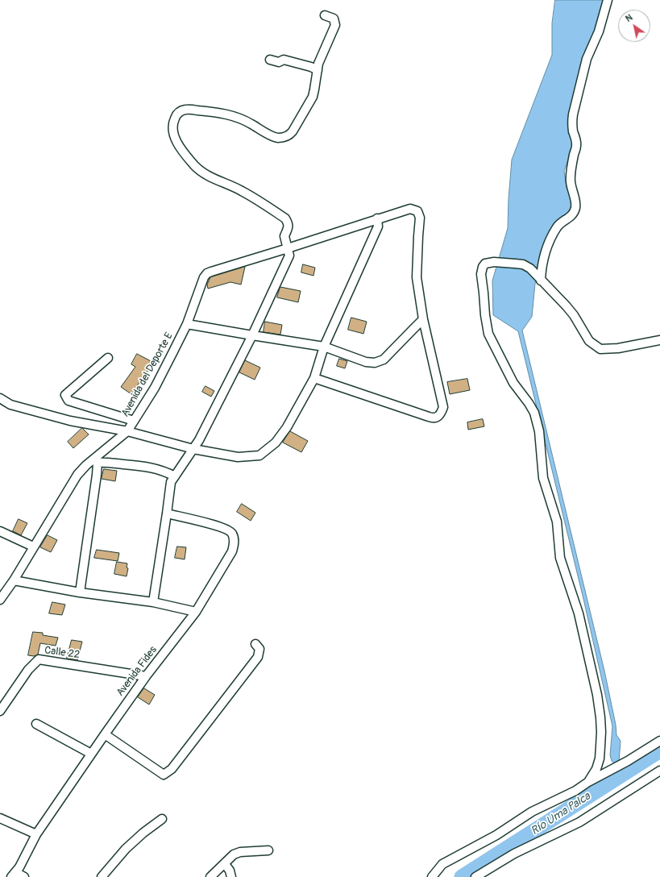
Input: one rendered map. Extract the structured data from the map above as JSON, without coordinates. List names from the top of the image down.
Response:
{
  "streets": {
    "street": ["Avenida del Deporte E", "Calle 22", "Avenida Fides"]
  },
  "crossings": [
    ["Calle 22", "Avenida Fides"]
  ],
  "water": ["Río Uma Palca"],
  "north": "top left"
}
